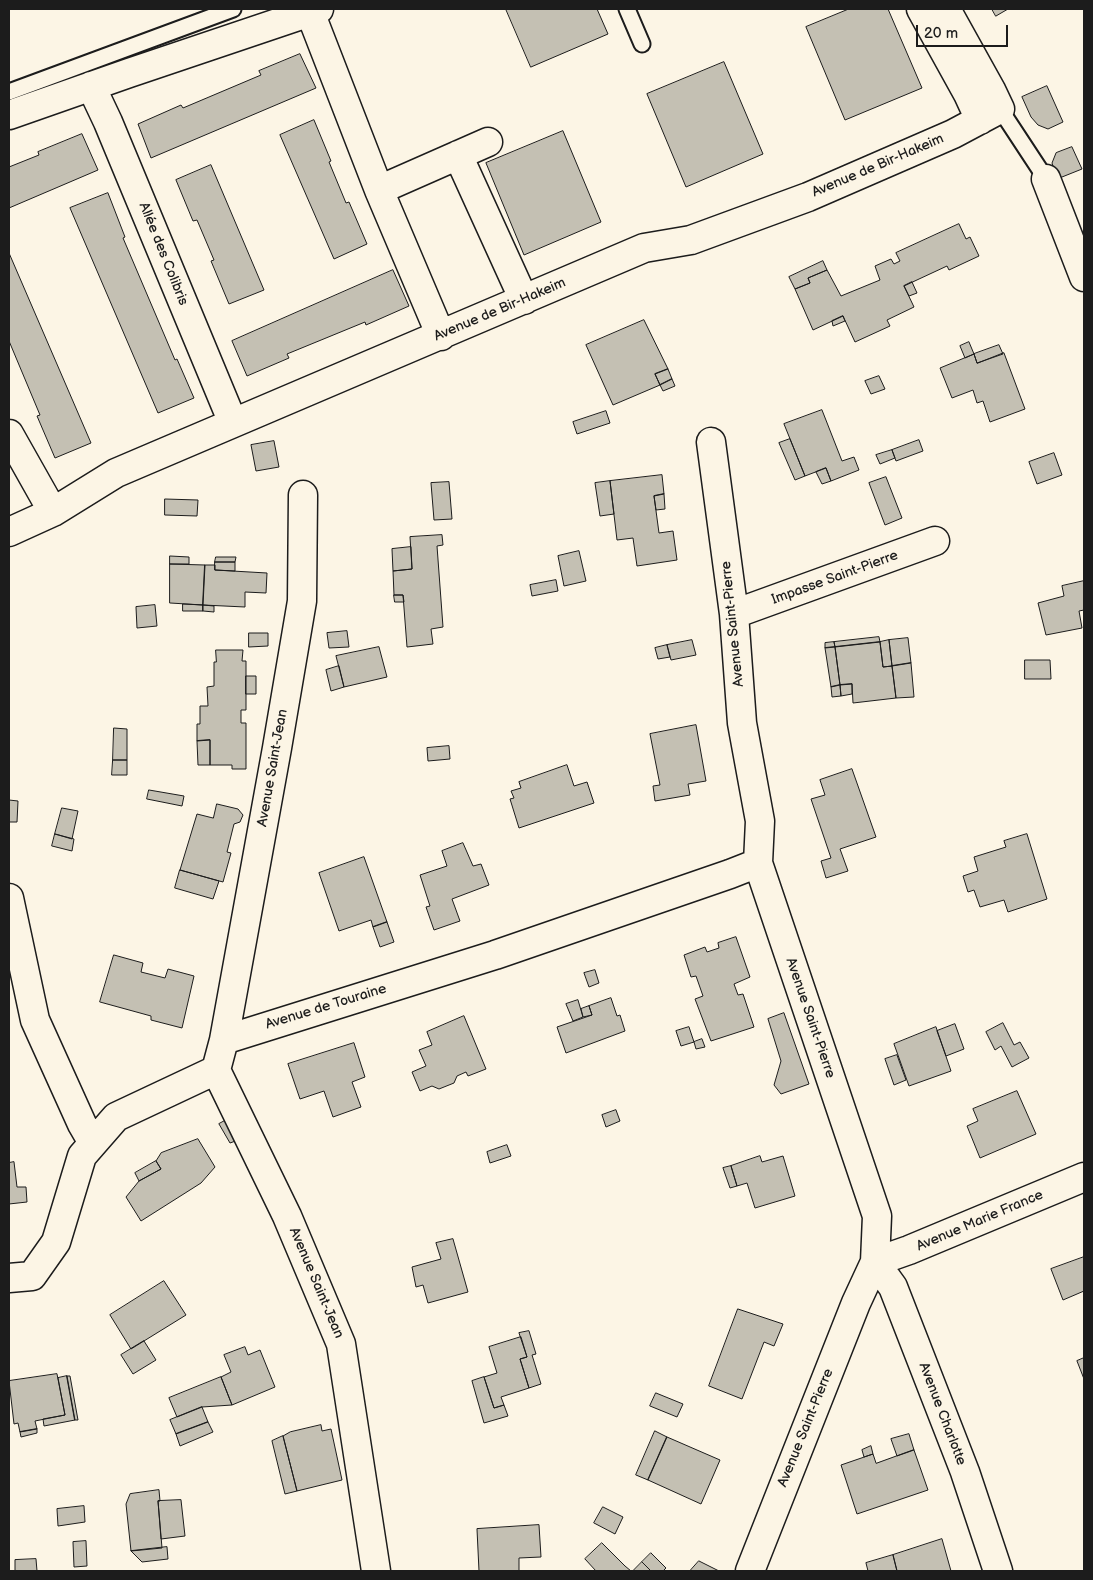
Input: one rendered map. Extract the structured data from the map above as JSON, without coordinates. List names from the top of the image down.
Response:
{
  "streets": {
    "street": [
      "Avenue de Bir-Hakeim",
      "Allée des Colibris",
      "Impasse Saint-Pierre",
      "Avenue Saint-Pierre",
      "Avenue Saint-Jean",
      "Avenue de Touraine",
      "Avenue Marie France",
      "Avenue Charlotte"
    ]
  },
  "crossings": [
    ["Avenue de Bir-Hakeim", "Allée des Colibris"],
    ["Impasse Saint-Pierre", "Avenue Saint-Pierre"],
    ["Avenue Saint-Pierre", "Avenue de Touraine"],
    ["Avenue Saint-Pierre", "Avenue Marie France"],
    ["Avenue Saint-Pierre", "Avenue Charlotte"],
    ["Avenue Saint-Jean", "Avenue de Touraine"],
    ["Avenue Marie France", "Avenue Charlotte"]
  ],
  "scale_bar": "20 m"
}
